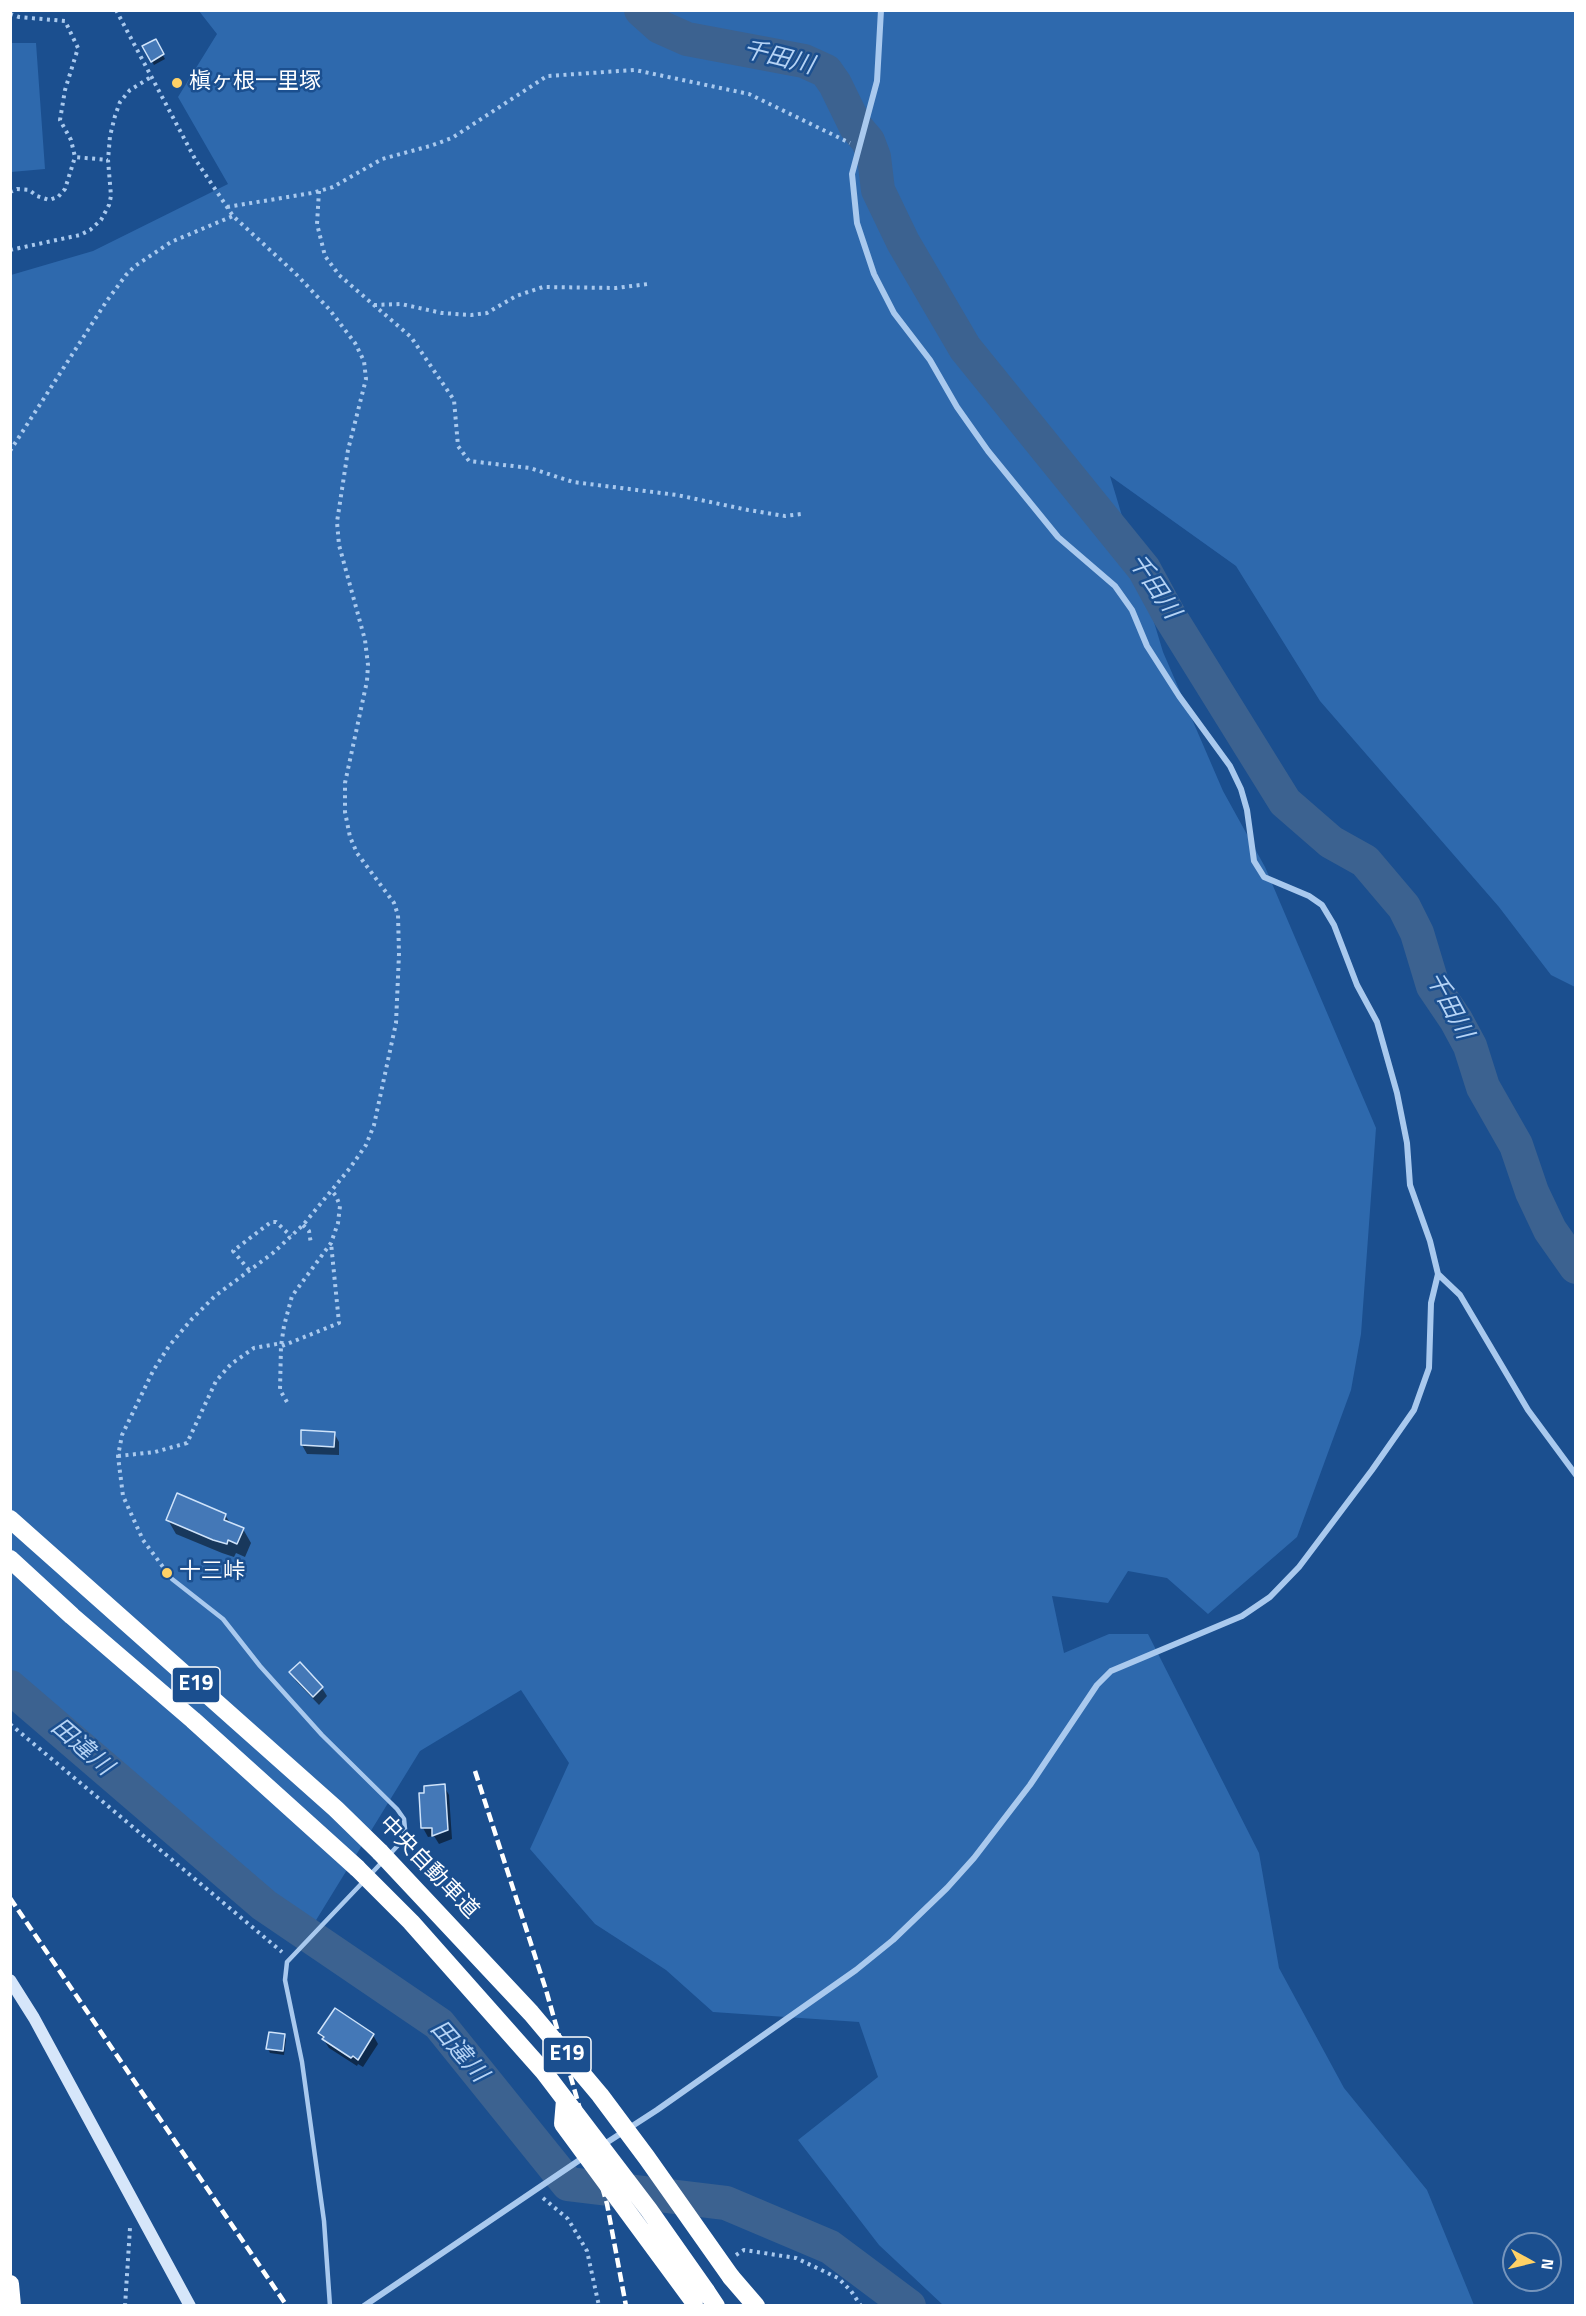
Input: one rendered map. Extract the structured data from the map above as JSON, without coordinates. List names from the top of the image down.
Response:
{
  "streets": {
    "highway": ["E19", "中央自動車道"]
  },
  "water": ["千田川", "田違川"],
  "places": ["槇ヶ根一里塚", "十三峠"],
  "north": "right"
}
